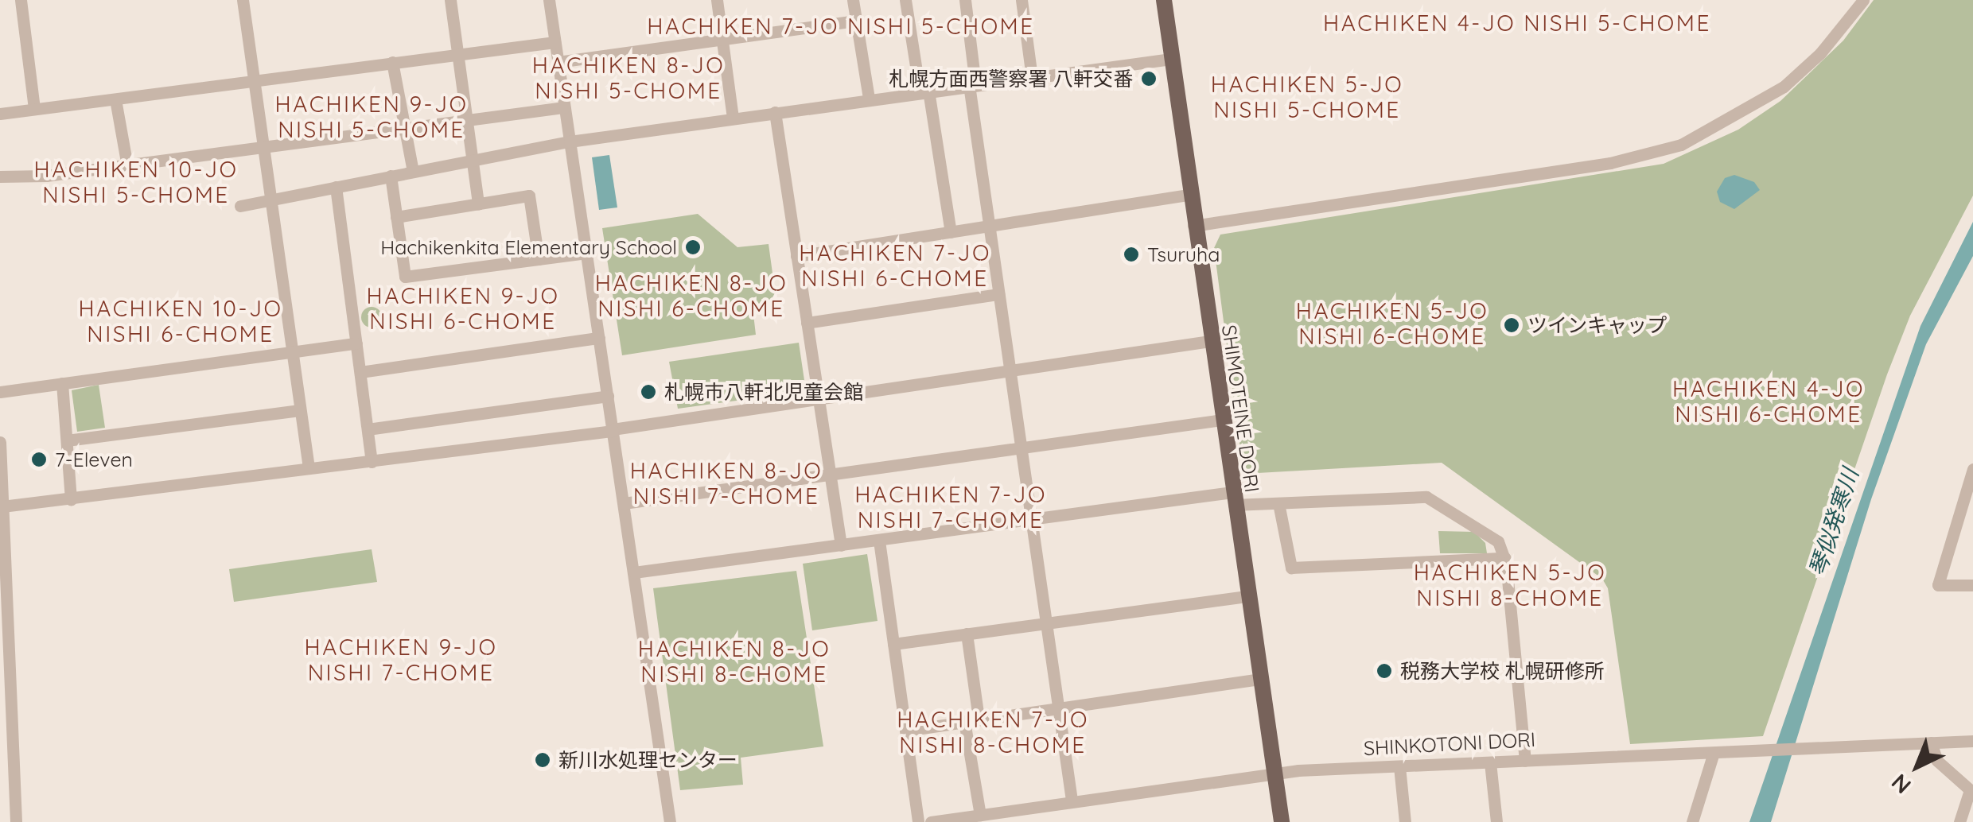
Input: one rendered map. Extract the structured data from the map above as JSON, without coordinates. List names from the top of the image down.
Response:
{
  "streets": {
    "main road": ["SHIMOTEINE DORI"],
    "street": ["SHINKOTONI DORI"]
  },
  "crossings": [
    ["SHIMOTEINE DORI", "SHINKOTONI DORI"]
  ],
  "districts": [
    "HACHIKEN 4-JO NISHI 5-CHOME",
    "HACHIKEN 7-JO NISHI 5-CHOME",
    "HACHIKEN 8-JO NISHI 5-CHOME",
    "HACHIKEN 5-JO NISHI 5-CHOME",
    "HACHIKEN 9-JO NISHI 5-CHOME",
    "HACHIKEN 10-JO NISHI 5-CHOME",
    "HACHIKEN 7-JO NISHI 6-CHOME",
    "HACHIKEN 8-JO NISHI 6-CHOME",
    "HACHIKEN 9-JO NISHI 6-CHOME",
    "HACHIKEN 10-JO NISHI 6-CHOME",
    "HACHIKEN 5-JO NISHI 6-CHOME",
    "HACHIKEN 4-JO NISHI 6-CHOME",
    "HACHIKEN 8-JO NISHI 7-CHOME",
    "HACHIKEN 7-JO NISHI 7-CHOME",
    "HACHIKEN 5-JO NISHI 8-CHOME",
    "HACHIKEN 9-JO NISHI 7-CHOME",
    "HACHIKEN 8-JO NISHI 8-CHOME",
    "HACHIKEN 7-JO NISHI 8-CHOME"
  ],
  "water": ["琴似発寒川"],
  "places": [
    "札幌方面西警察署 八軒交番",
    "Hachikenkita Elementary School",
    "Tsuruha",
    "ツインキャップ",
    "札幌市八軒北児童会館",
    "7-Eleven",
    "税務大学校 札幌研修所",
    "新川水処理センター"
  ],
  "north": "bottom left"
}
